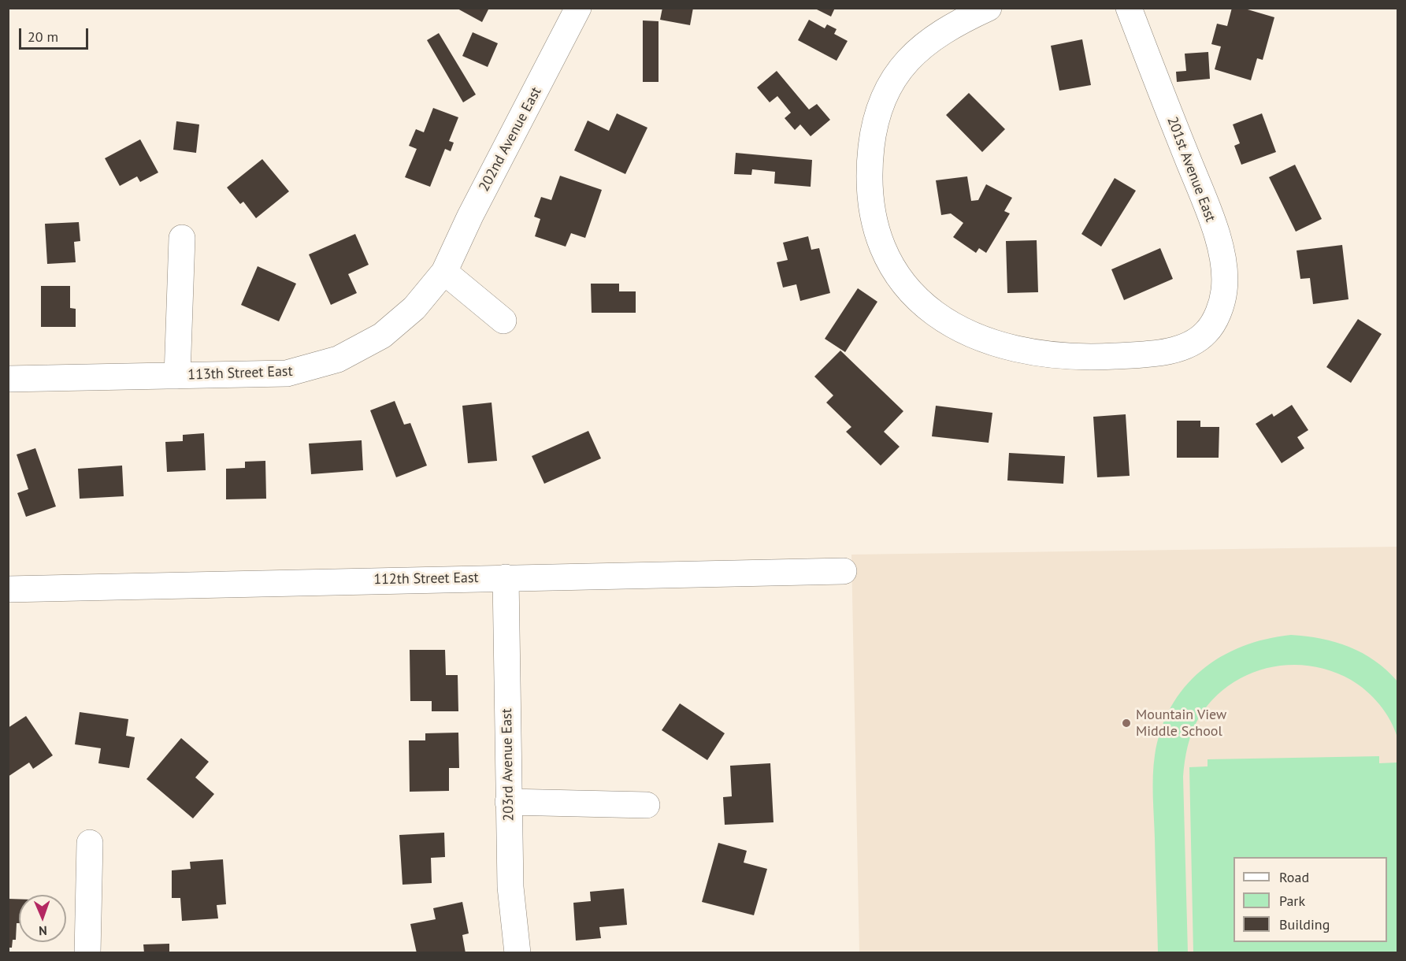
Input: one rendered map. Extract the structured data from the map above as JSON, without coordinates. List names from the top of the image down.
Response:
{
  "streets": {
    "street": [
      "202nd Avenue East",
      "201st Avenue East",
      "113th Street East",
      "112th Street East",
      "203rd Avenue East"
    ]
  },
  "crossings": [
    ["202nd Avenue East", "113th Street East"],
    ["112th Street East", "203rd Avenue East"]
  ],
  "places": ["Mountain View Middle School"],
  "legend": ["Road", "Park", "Building"],
  "scale_bar": "20 m",
  "north": "bottom"
}
